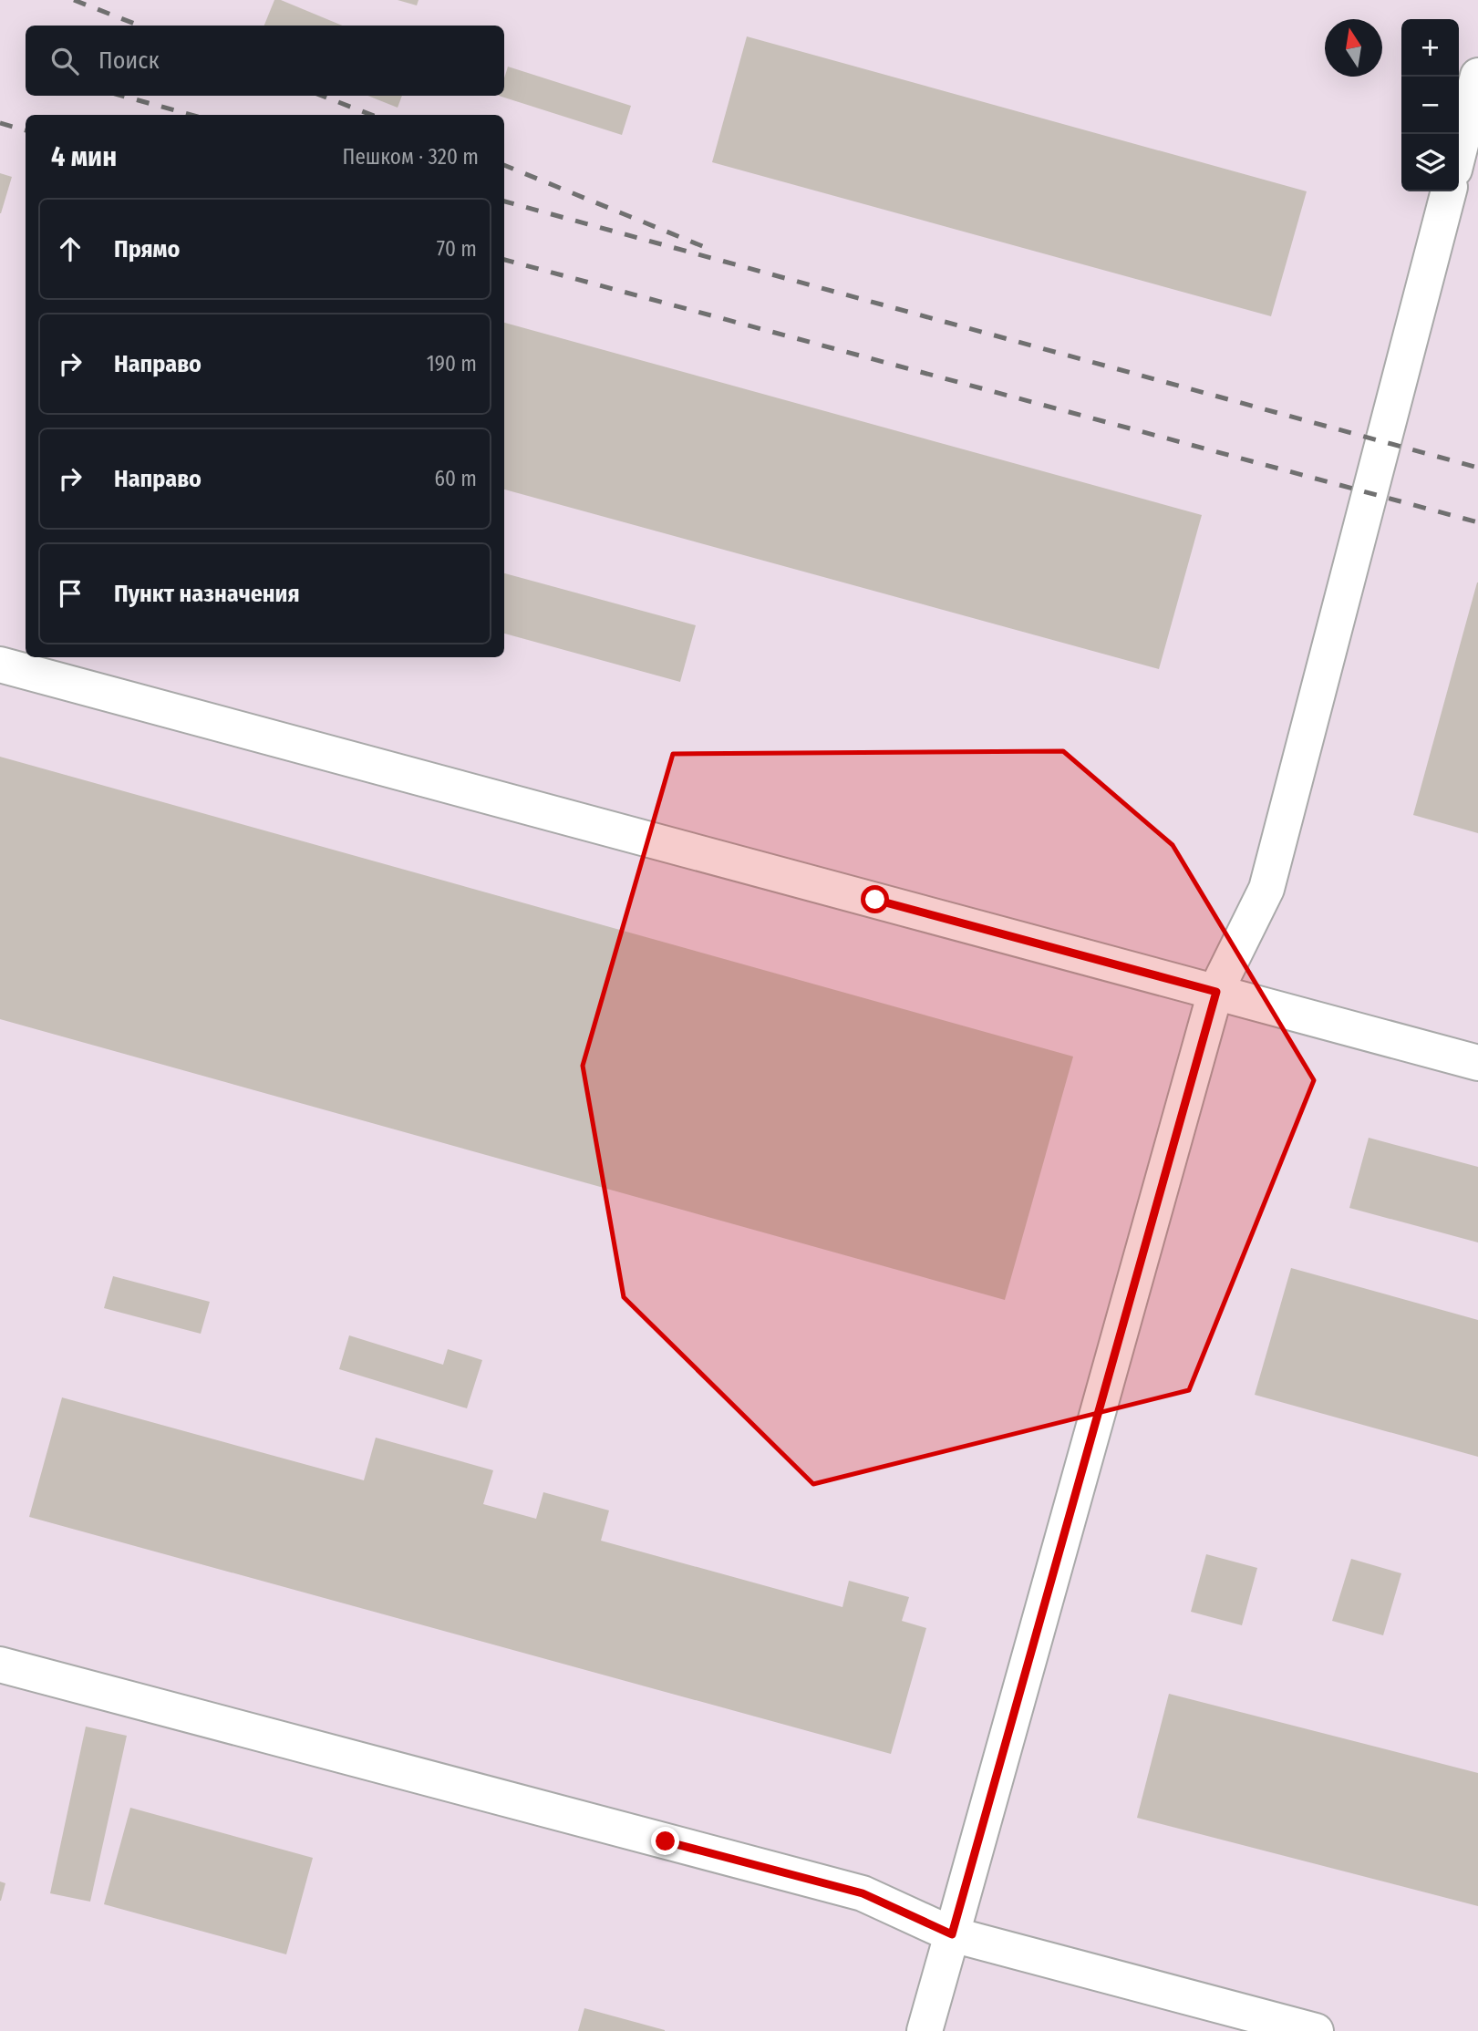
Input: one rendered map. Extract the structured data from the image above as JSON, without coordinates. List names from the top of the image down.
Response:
{
  "north": "top",
  "page": {
    "map_buttons": ["+", "−"],
    "search": "Поиск",
    "heading": ["4 мин", "Пешком · 320 m"],
    "list": [
      ["Прямо", "70 m"],
      ["Направо", "190 m"],
      ["Направо", "60 m"],
      "Пункт назначения"
    ]
  }
}
